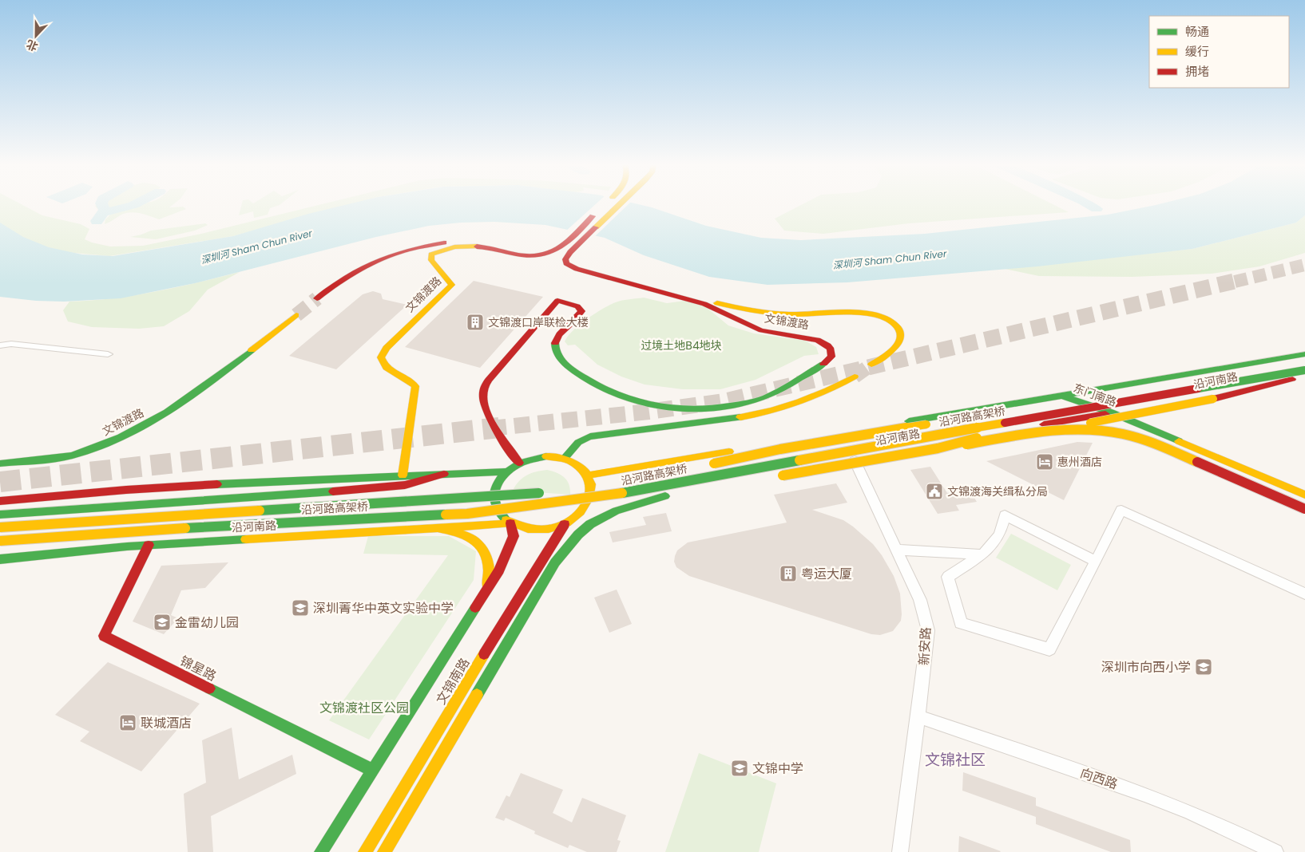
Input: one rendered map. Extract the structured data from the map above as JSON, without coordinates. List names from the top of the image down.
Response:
{
  "streets": {
    "main road": [
      "文锦渡路",
      "沿河南路",
      "东门南路",
      "沿河路高架桥",
      "锦星路",
      "文锦南路"
    ],
    "street": ["新安路", "向西路"]
  },
  "crossings": [
    ["文锦渡路", "沿河南路"],
    ["文锦渡路", "文锦南路"],
    ["沿河南路", "东门南路"],
    ["沿河南路", "沿河路高架桥"],
    ["沿河南路", "新安路"],
    ["沿河南路", "锦星路"],
    ["沿河南路", "文锦南路"],
    ["东门南路", "沿河路高架桥"],
    ["新安路", "向西路"],
    ["锦星路", "文锦南路"]
  ],
  "districts": ["文锦社区"],
  "water": ["深圳河 Sham Chun River"],
  "parks": ["过境土地B4地块", "文锦渡社区公园"],
  "places": {
    "building": ["文锦渡口岸联检大楼", "粤运大厦"],
    "hotel": ["惠州酒店", "联城酒店"],
    "public building": ["文锦渡海关缉私分局"],
    "school or university": [
      "深圳菁华中英文实验中学",
      "金雷幼儿园",
      "深圳市向西小学",
      "文锦中学"
    ]
  },
  "legend": ["畅通", "缓行", "拥堵"],
  "north": "bottom"
}
